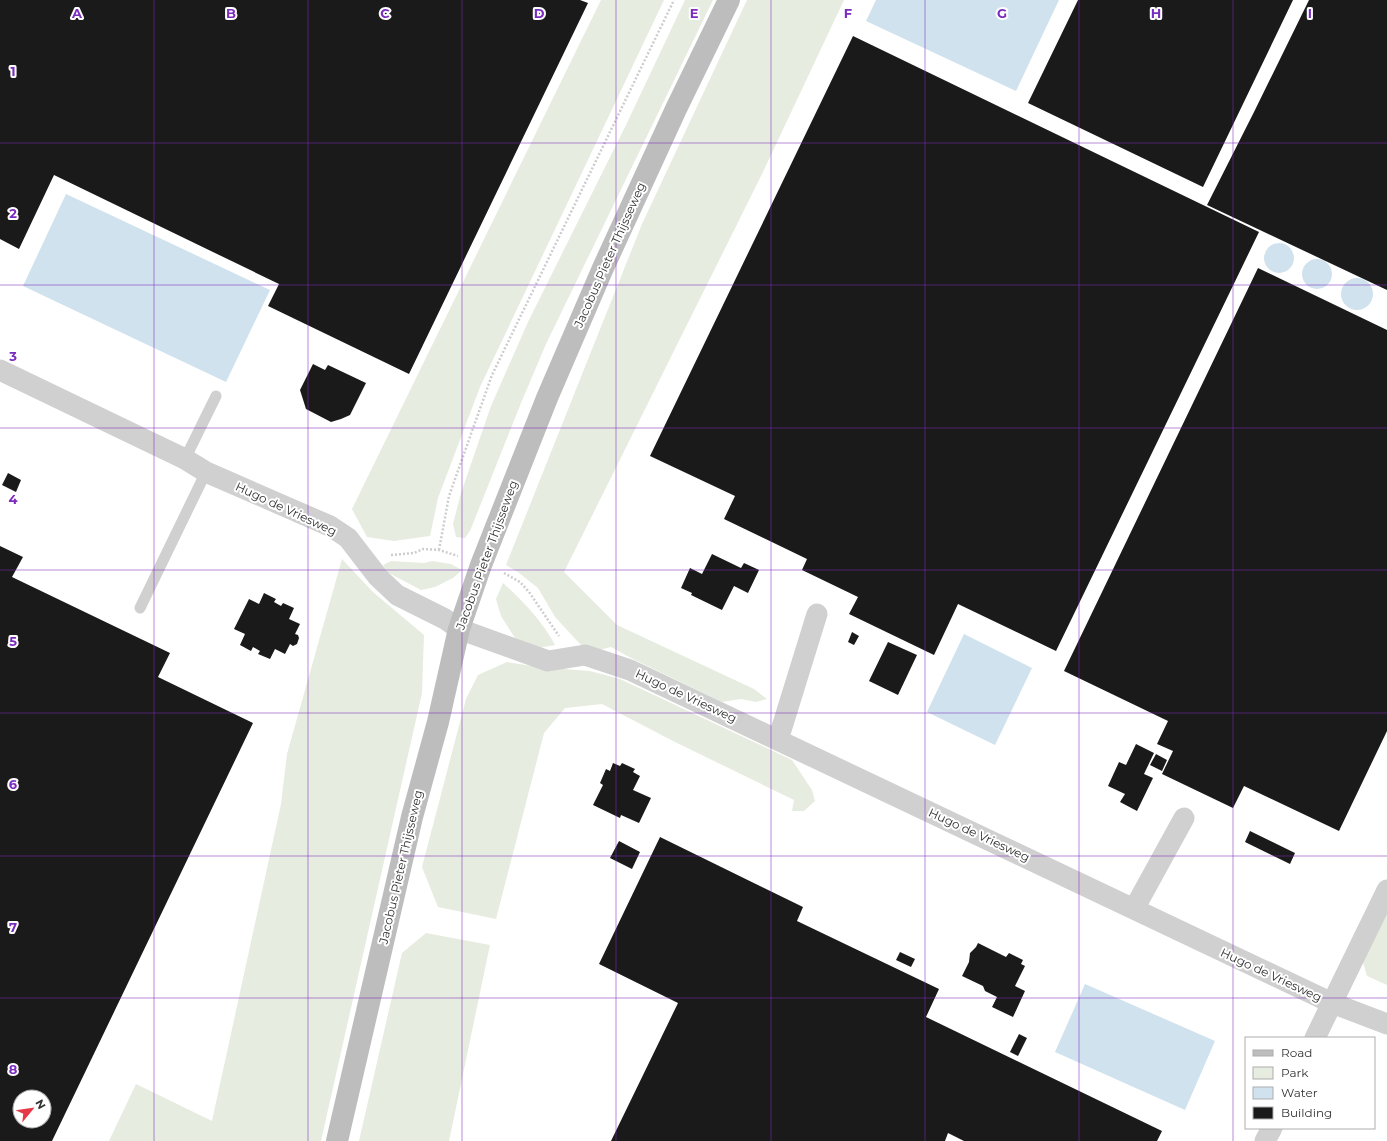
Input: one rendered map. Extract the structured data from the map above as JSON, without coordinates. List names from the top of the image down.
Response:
{
  "streets": {
    "street": ["Jacobus Pieter Thijsseweg", "Hugo de Vriesweg"]
  },
  "crossings": [
    ["Jacobus Pieter Thijsseweg", "Hugo de Vriesweg"]
  ],
  "legend": [
    "Road",
    "Park",
    "Water",
    "Building"
  ],
  "north": "top right",
  "grid": {
    "columns": [
      "A",
      "B",
      "C",
      "D",
      "E",
      "F",
      "G",
      "H",
      "I"
    ],
    "rows": [
      "1",
      "2",
      "3",
      "4",
      "5",
      "6",
      "7",
      "8"
    ]
  }
}
